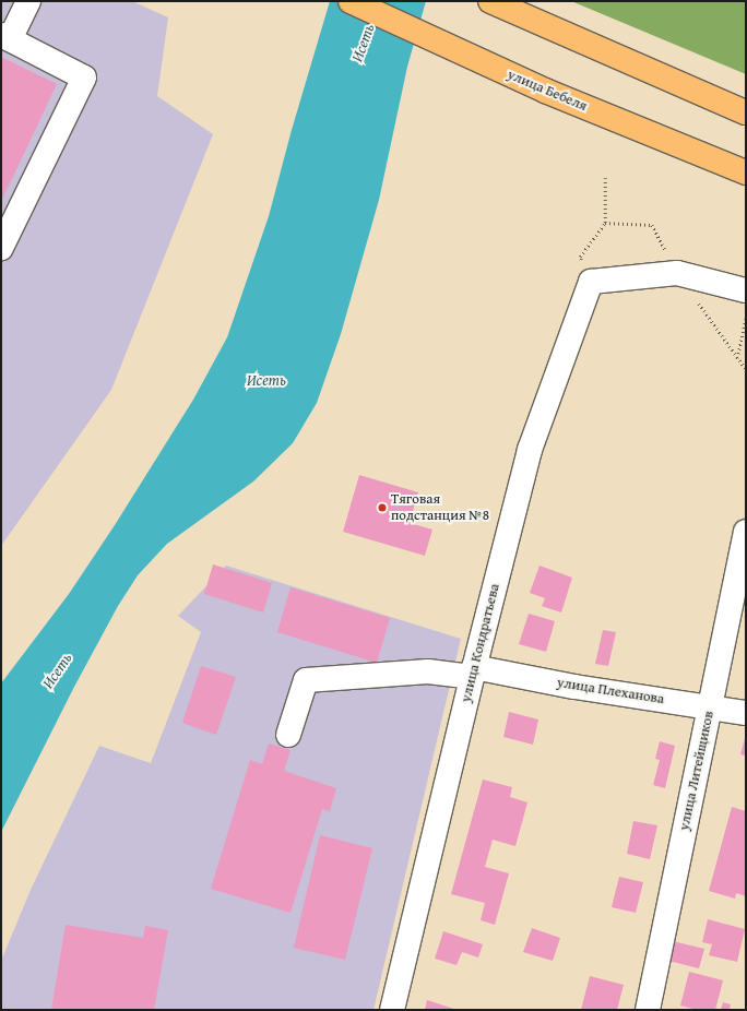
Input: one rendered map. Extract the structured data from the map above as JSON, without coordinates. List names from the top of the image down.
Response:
{
  "streets": {
    "main road": ["улица Бебеля"],
    "street": ["улица Кондратьева", "улица Плеханова", "улица Литейщиков"]
  },
  "crossings": [
    ["улица Кондратьева", "улица Плеханова"],
    ["улица Плеханова", "улица Литейщиков"]
  ],
  "water": ["Исеть"],
  "places": ["Тяговая подстанция №8"]
}
